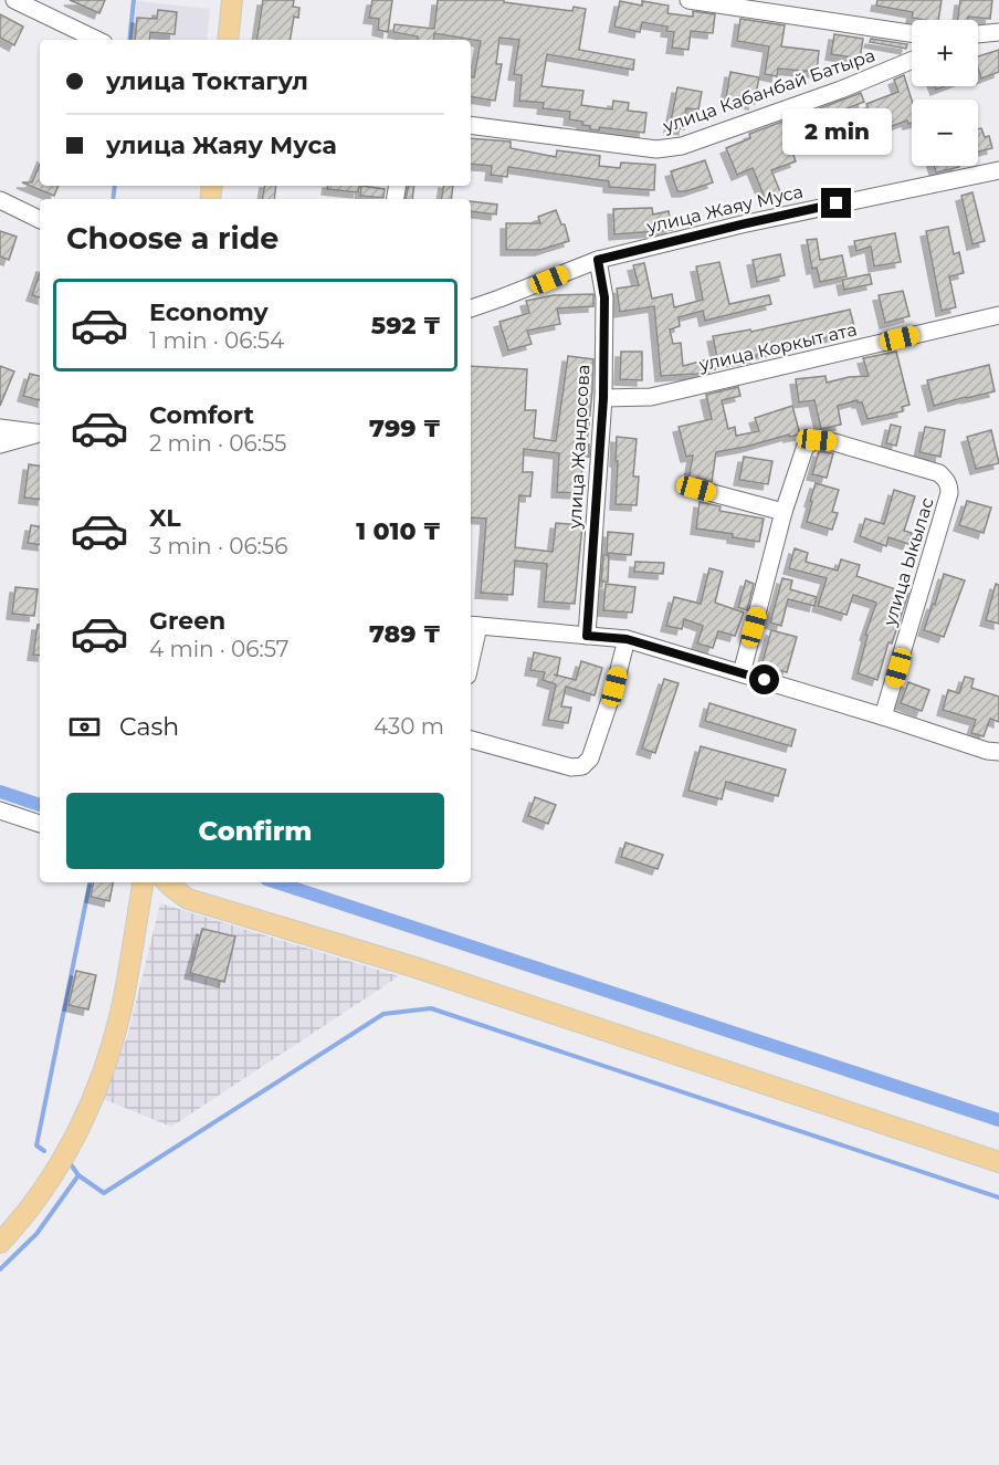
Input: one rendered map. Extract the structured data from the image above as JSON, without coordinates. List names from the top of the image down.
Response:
{
  "streets": {
    "street": [
      "улица Кабанбай Батыра",
      "улица Жаяу Муса",
      "улица Коркыт ата",
      "улица Жандосова",
      "улица Ыкылас"
    ]
  },
  "crossings": [
    ["улица Жаяу Муса", "улица Жандосова"],
    ["улица Коркыт ата", "улица Жандосова"]
  ],
  "page": {
    "map_buttons": ["+", "−"],
    "banner": ["улица Токтагул", "улица Жаяу Муса"],
    "bubble": "2 min",
    "heading": "Choose a ride",
    "list": [
      {
        "name": "Economy",
        "note": "1 min · 06:54",
        "value": "592 ₸"
      },
      {
        "name": "Comfort",
        "note": "2 min · 06:55",
        "value": "799 ₸"
      },
      {
        "name": "XL",
        "note": "3 min · 06:56",
        "value": "1 010 ₸"
      },
      {
        "name": "Green",
        "note": "4 min · 06:57",
        "value": "789 ₸"
      }
    ],
    "pay": ["Cash", "430 m"],
    "buttons": "Confirm"
  }
}
